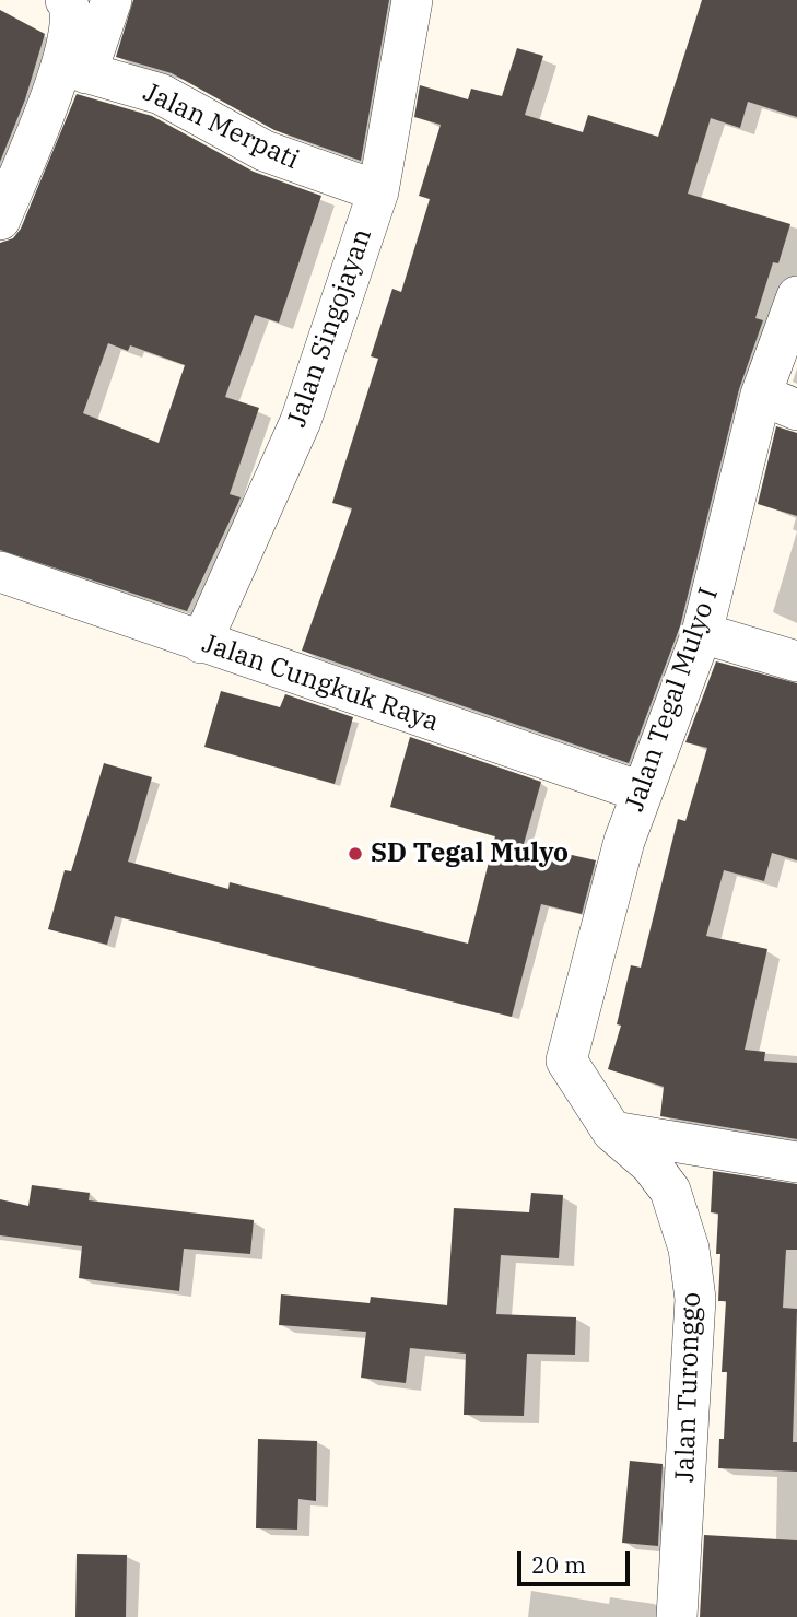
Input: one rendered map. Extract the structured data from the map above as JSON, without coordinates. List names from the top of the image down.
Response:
{
  "streets": {
    "street": [
      "Jalan Merpati",
      "Jalan Singojayan",
      "Jalan Cungkuk Raya",
      "Jalan Tegal Mulyo I",
      "Jalan Turonggo"
    ]
  },
  "crossings": [
    ["Jalan Merpati", "Jalan Singojayan"],
    ["Jalan Singojayan", "Jalan Cungkuk Raya"],
    ["Jalan Cungkuk Raya", "Jalan Tegal Mulyo I"],
    ["Jalan Tegal Mulyo I", "Jalan Turonggo"]
  ],
  "places": ["SD Tegal Mulyo"],
  "scale_bar": "20 m"
}
